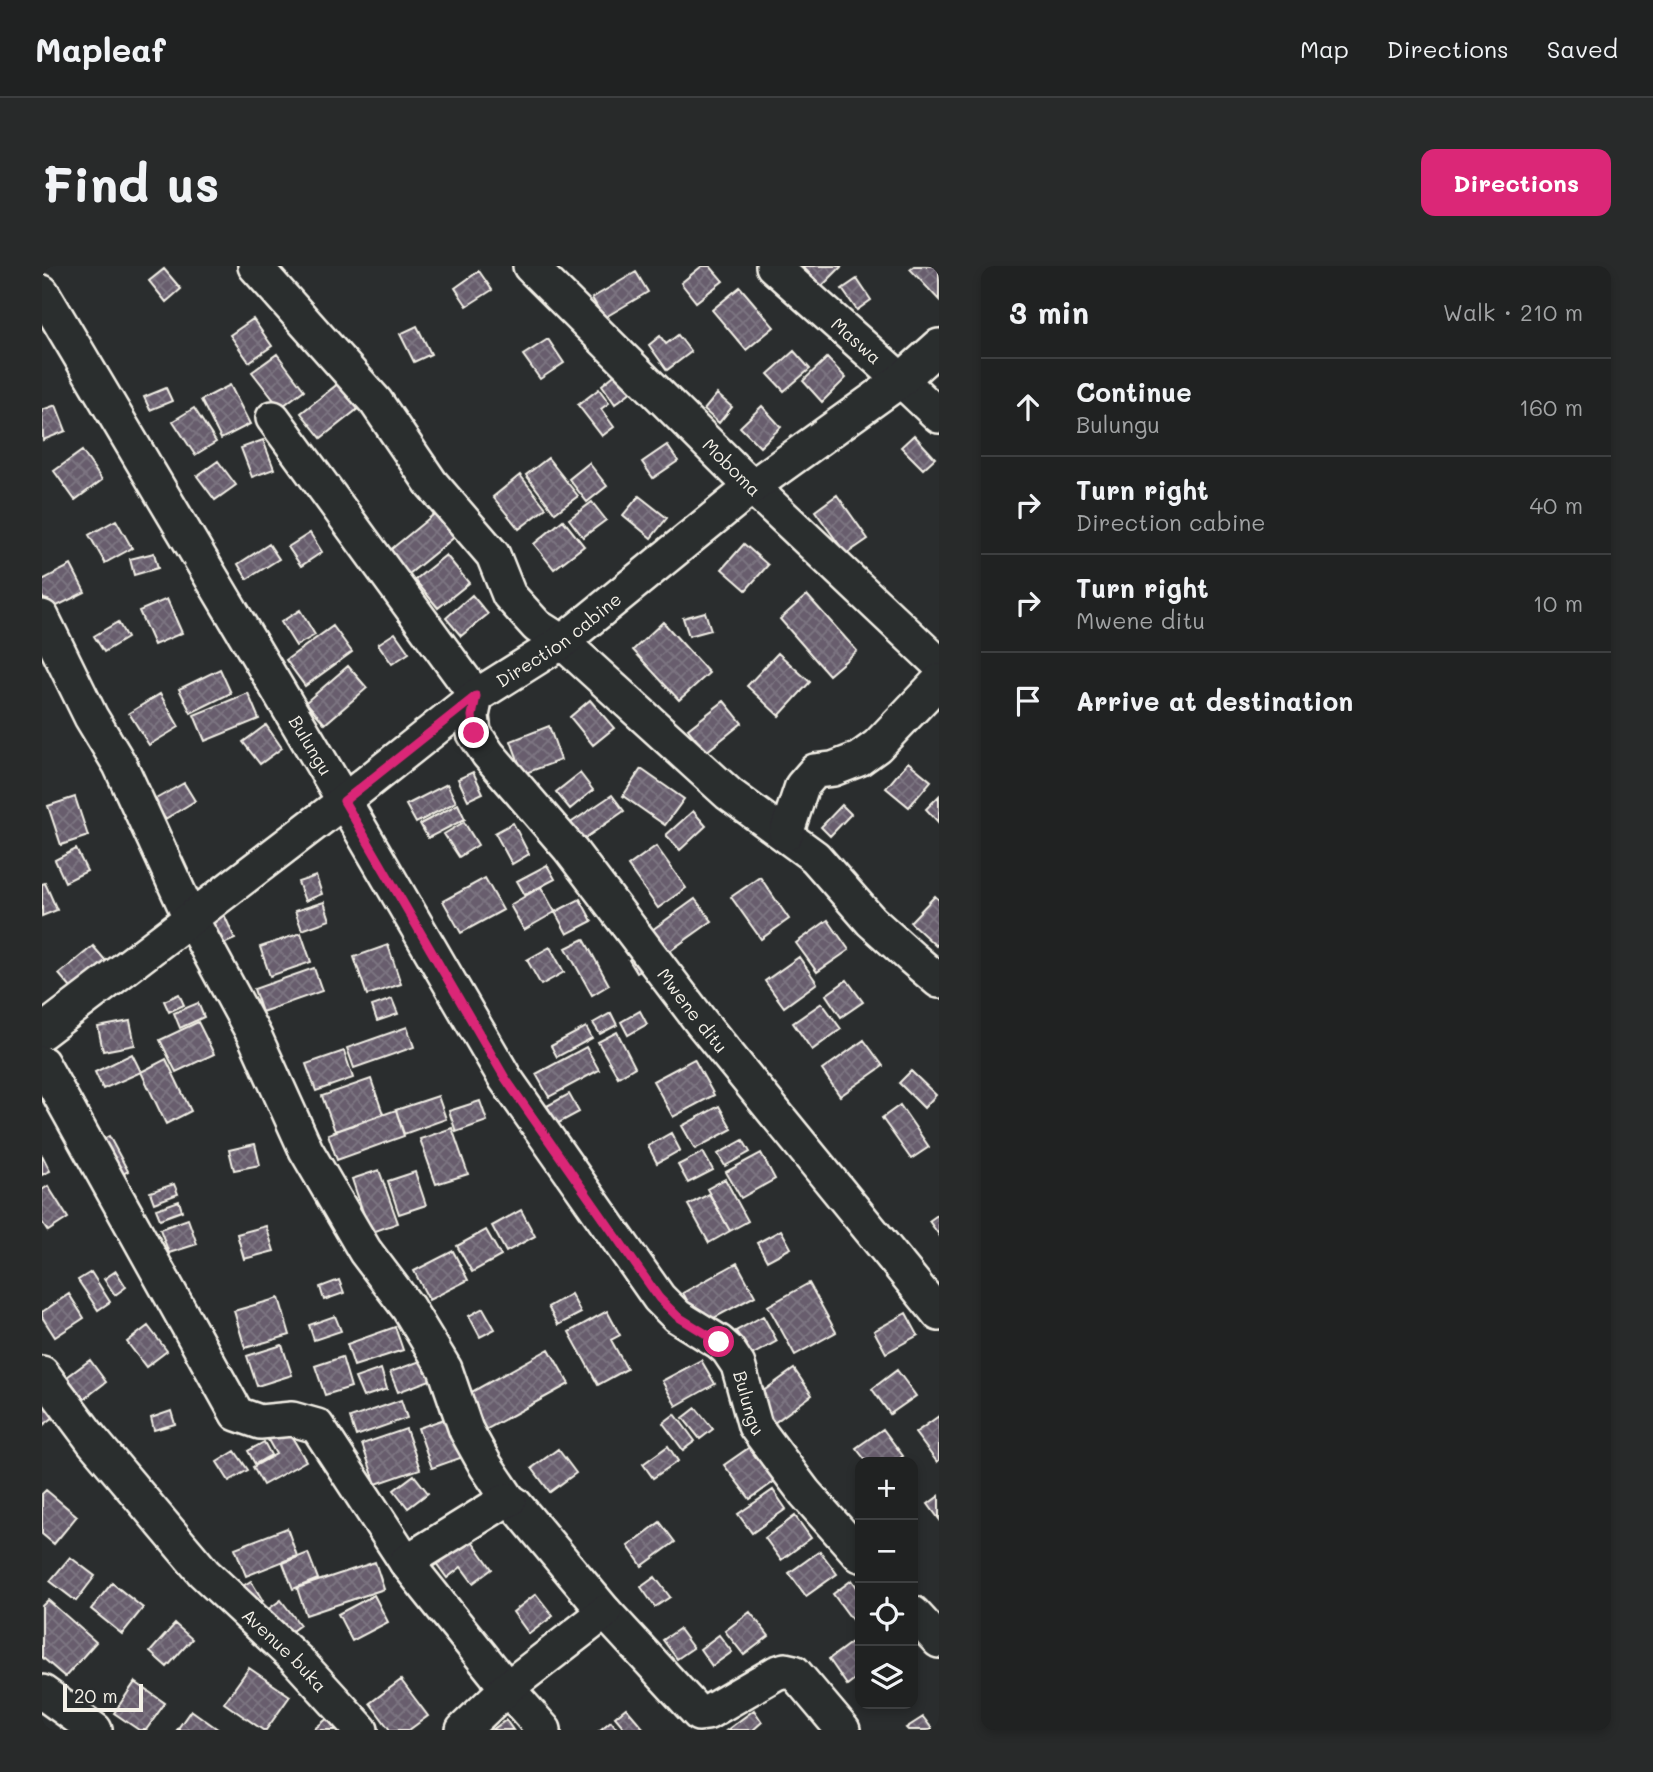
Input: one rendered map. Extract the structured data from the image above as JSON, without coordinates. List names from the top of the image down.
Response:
{
  "streets": {
    "street": [
      "Maswa",
      "Moboma",
      "Direction cabine",
      "Bulungu",
      "Mwene ditu",
      "Avenue buka"
    ]
  },
  "crossings": [
    ["Maswa", "Direction cabine"],
    ["Moboma", "Direction cabine"],
    ["Direction cabine", "Bulungu"],
    ["Direction cabine", "Mwene ditu"]
  ],
  "scale_bar": "20 m",
  "page": {
    "header": "Mapleaf",
    "nav": ["Map", "Directions", "Saved"],
    "buttons": "Directions",
    "title": "Find us",
    "heading": ["3 min", "Walk · 210 m"],
    "list": [
      ["Continue", "Bulungu", "160 m"],
      ["Turn right", "Direction cabine", "40 m"],
      ["Turn right", "Mwene ditu", "10 m"],
      "Arrive at destination"
    ],
    "map_buttons": ["+", "−"],
    "scale": "20 m"
  }
}
